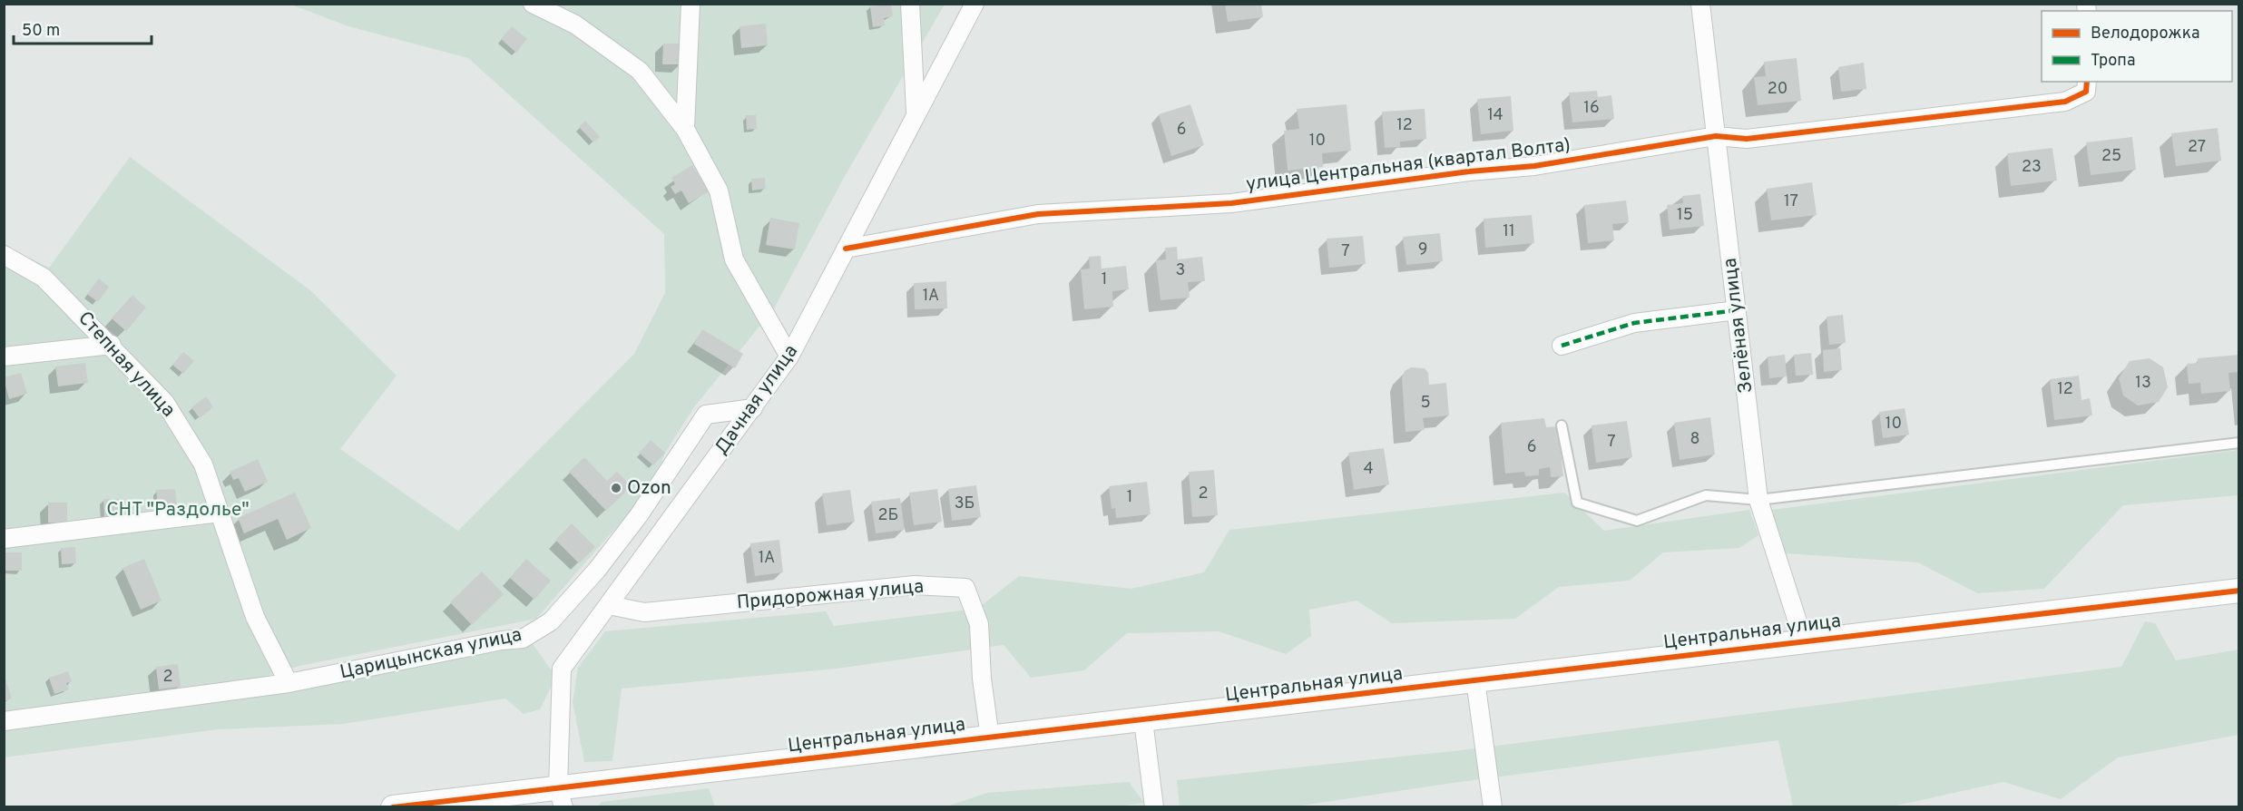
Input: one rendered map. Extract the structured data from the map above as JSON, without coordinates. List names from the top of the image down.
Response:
{
  "streets": {
    "street": [
      "улица Центральная (квартал Волта)",
      "Зелёная улица",
      "Степная улица",
      "Дачная улица",
      "Придорожная улица",
      "Центральная улица",
      "Царицынская улица"
    ]
  },
  "crossings": [
    ["улица Центральная (квартал Волта)", "Зелёная улица"],
    ["улица Центральная (квартал Волта)", "Дачная улица"],
    ["Зелёная улица", "Центральная улица"],
    ["Степная улица", "Царицынская улица"],
    ["Дачная улица", "Придорожная улица"],
    ["Дачная улица", "Центральная улица"],
    ["Дачная улица", "Царицынская улица"],
    ["Придорожная улица", "Центральная улица"]
  ],
  "parks": ["СНТ \"Раздолье\""],
  "places": ["Ozon"],
  "house_numbers": [
    "20",
    "16",
    "14",
    "12",
    "6",
    "10",
    "27",
    "25",
    "23",
    "17",
    "15",
    "11",
    "9",
    "7",
    "3",
    "1",
    "1А",
    "13",
    "12",
    "5",
    "10",
    "8",
    "7",
    "6",
    "4",
    "2",
    "1",
    "3Б",
    "2Б",
    "1А",
    "2"
  ],
  "legend": ["Велодорожка", "Тропа"],
  "scale_bar": "50 m"
}
